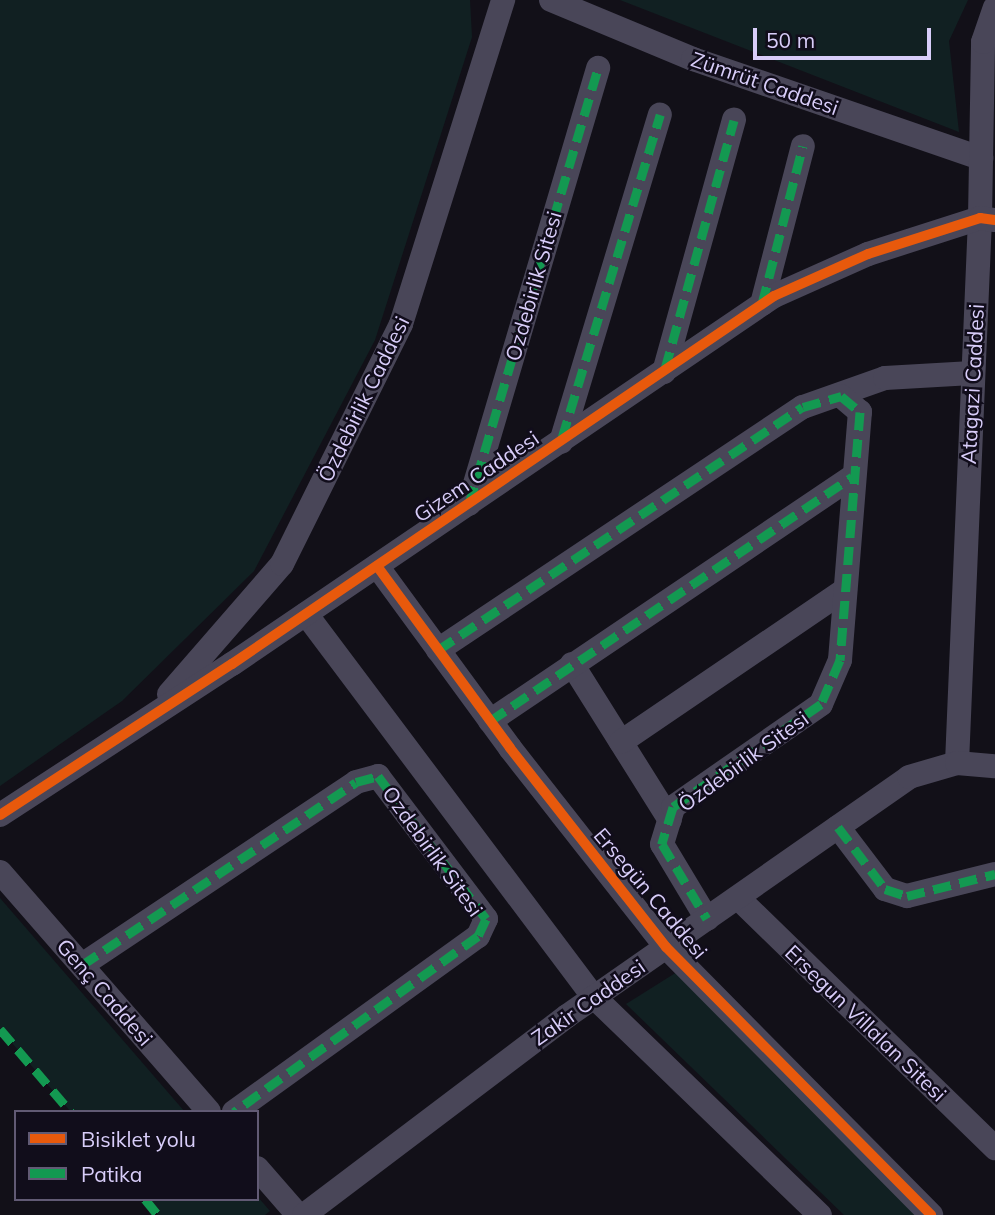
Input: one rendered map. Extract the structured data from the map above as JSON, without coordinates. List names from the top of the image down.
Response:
{
  "streets": {
    "street": [
      "Zümrüt Caddesi",
      "Ozdebirlik Sitesi",
      "Atagazi Caddesi",
      "Özdebirlik Caddesi",
      "Gizem Caddesi",
      "Özdebirlik Sitesi",
      "Ersegün Caddesi",
      "Genç Caddesi",
      "Zakir Caddesi",
      "Ersegun Villalan Sitesi"
    ]
  },
  "crossings": [
    ["Zümrüt Caddesi", "Atagazi Caddesi"],
    ["Ozdebirlik Sitesi", "Gizem Caddesi"],
    ["Ozdebirlik Sitesi", "Genç Caddesi"],
    ["Atagazi Caddesi", "Gizem Caddesi"],
    ["Atagazi Caddesi", "Zakir Caddesi"],
    ["Özdebirlik Caddesi", "Gizem Caddesi"],
    ["Gizem Caddesi", "Ersegün Caddesi"],
    ["Özdebirlik Sitesi", "Zakir Caddesi"],
    ["Ersegün Caddesi", "Zakir Caddesi"],
    ["Zakir Caddesi", "Ersegun Villalan Sitesi"]
  ],
  "legend": ["Bisiklet yolu", "Patika"],
  "scale_bar": "50 m"
}
